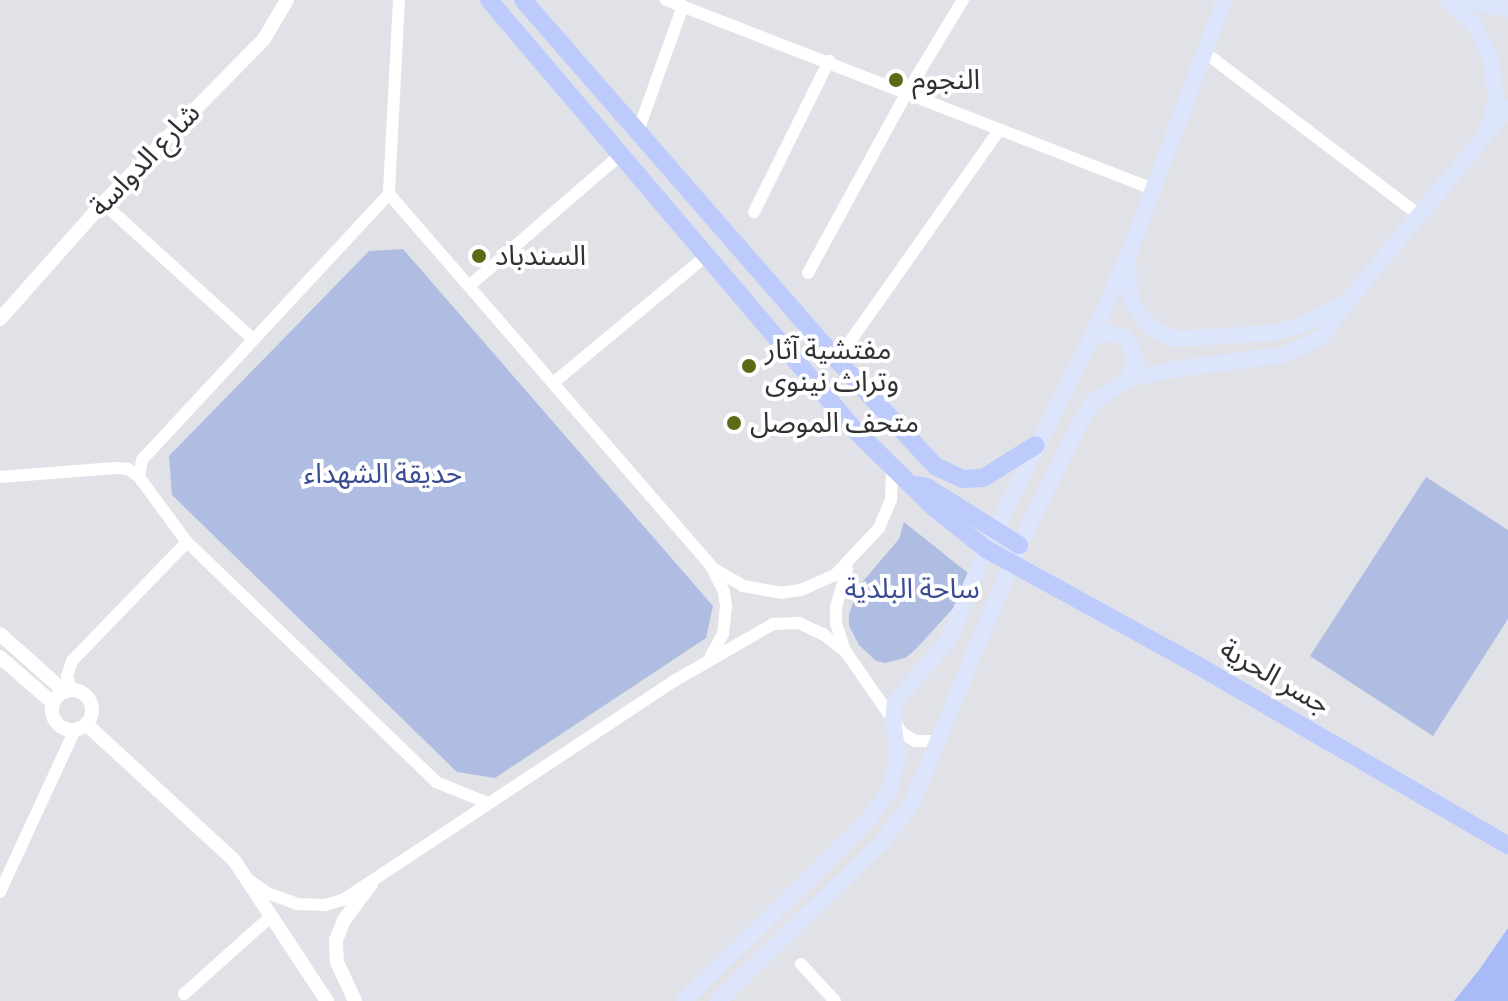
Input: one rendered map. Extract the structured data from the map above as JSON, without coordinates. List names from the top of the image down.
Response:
{
  "streets": {
    "main road": ["جسر الحرية"],
    "street": ["شارع الدواسة"]
  },
  "parks": ["حديقة الشهداء", "ساحة البلدية"],
  "places": [
    "النجوم",
    "السندباد",
    "مفتشية آثار وتراث نينوى",
    "متحف الموصل"
  ]
}
